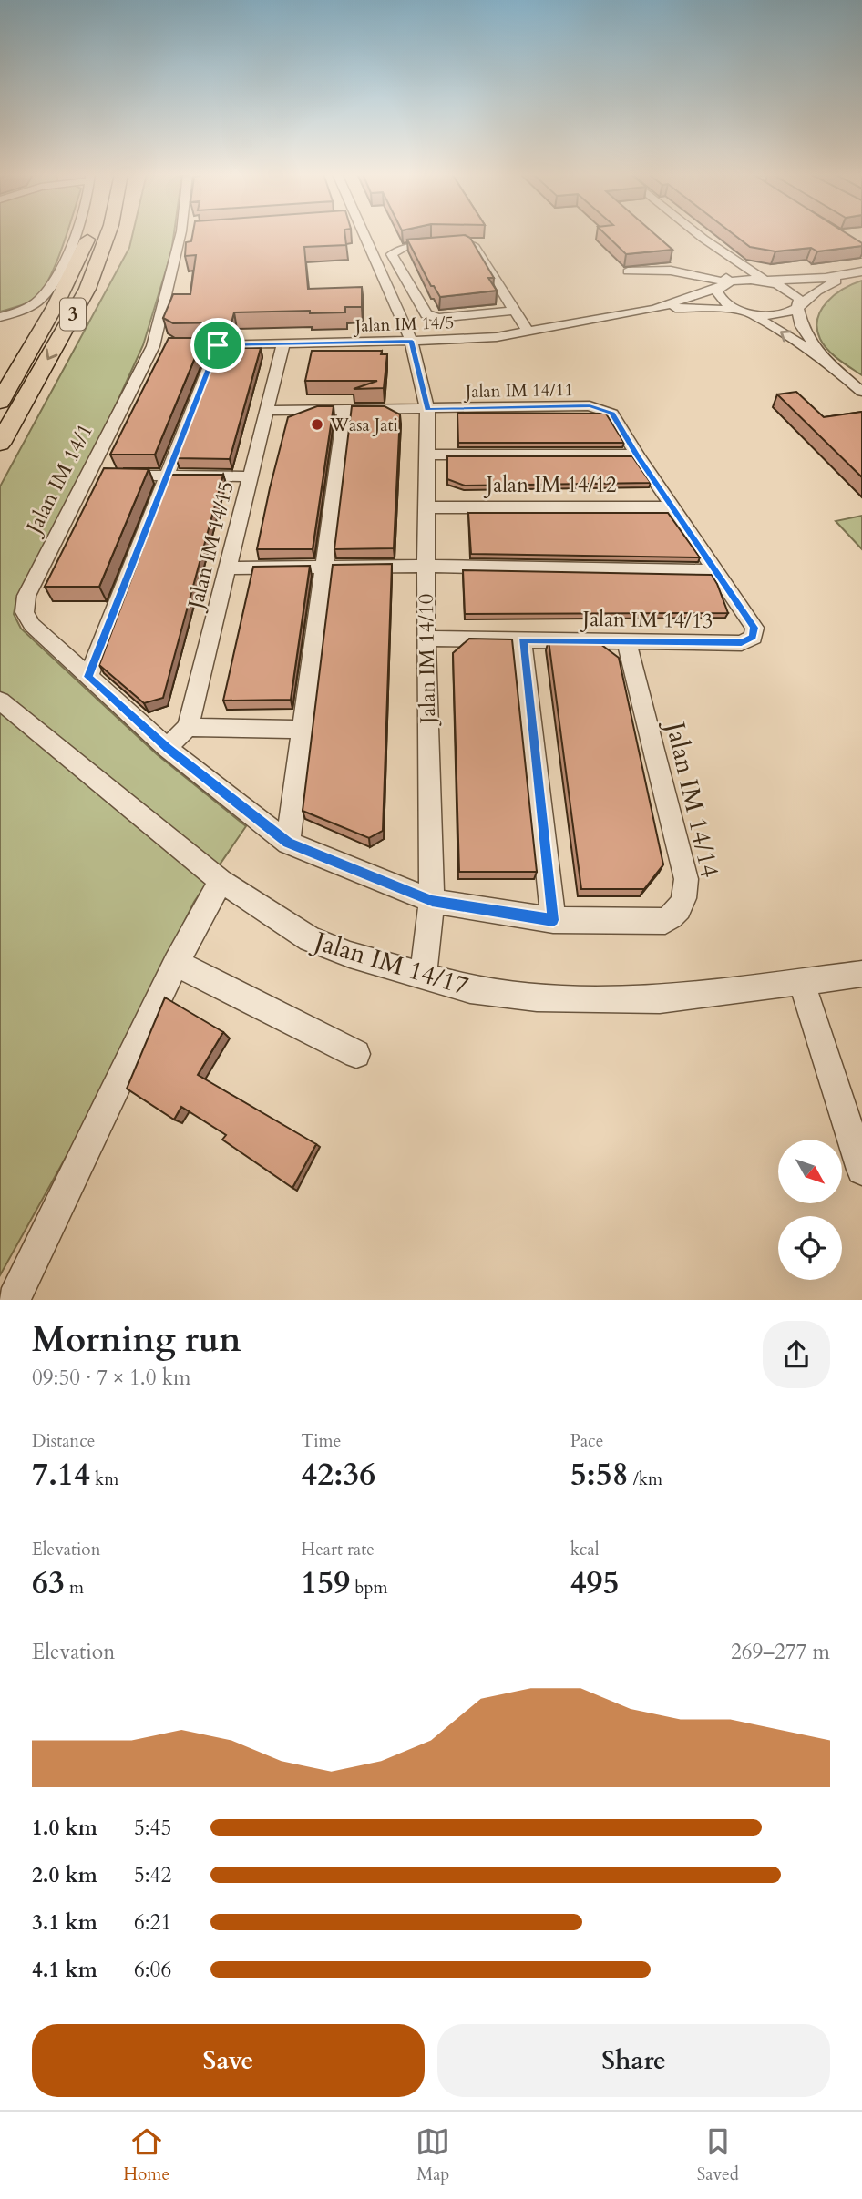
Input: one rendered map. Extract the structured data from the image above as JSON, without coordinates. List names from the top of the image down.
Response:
{
  "streets": {
    "highway": ["3"],
    "street": [
      "Jalan IM 14/5",
      "Jalan IM 14/11",
      "Jalan IM 14/1",
      "Jalan IM 14/12",
      "Jalan IM 14/15",
      "Jalan IM 14/13",
      "Jalan IM 14/10",
      "Jalan IM 14/14",
      "Jalan IM 14/17"
    ]
  },
  "crossings": [
    ["Jalan IM 14/5", "Jalan IM 14/1"],
    ["Jalan IM 14/5", "Jalan IM 14/15"],
    ["Jalan IM 14/5", "Jalan IM 14/10"],
    ["Jalan IM 14/11", "Jalan IM 14/12"],
    ["Jalan IM 14/11", "Jalan IM 14/15"],
    ["Jalan IM 14/11", "Jalan IM 14/13"],
    ["Jalan IM 14/11", "Jalan IM 14/10"],
    ["Jalan IM 14/1", "Jalan IM 14/10"],
    ["Jalan IM 14/1", "Jalan IM 14/14"],
    ["Jalan IM 14/12", "Jalan IM 14/13"],
    ["Jalan IM 14/12", "Jalan IM 14/10"],
    ["Jalan IM 14/13", "Jalan IM 14/10"],
    ["Jalan IM 14/13", "Jalan IM 14/14"],
    ["Jalan IM 14/10", "Jalan IM 14/14"],
    ["Jalan IM 14/10", "Jalan IM 14/17"]
  ],
  "places": ["Wasa Jati"],
  "north": "bottom right",
  "page": {
    "heading": ["Morning run", "09:50 · 7 × 1.0 km"],
    "stats": [
      ["Distance", "7.14 km"],
      ["Time", "42:36"],
      ["Pace", "5:58 /km"],
      ["Elevation", "63 m"],
      ["Heart rate", "159 bpm"],
      ["kcal", "495"]
    ],
    "chart": ["Elevation", "269–277 m"],
    "list": [
      {
        "name": "1.0 km",
        "note": "5:45"
      },
      {
        "name": "2.0 km",
        "note": "5:42"
      },
      {
        "name": "3.1 km",
        "note": "6:21"
      },
      {
        "name": "4.1 km",
        "note": "6:06"
      }
    ],
    "buttons": ["Save", "Share"],
    "tabs": ["Home", "Map", "Saved"]
  }
}
